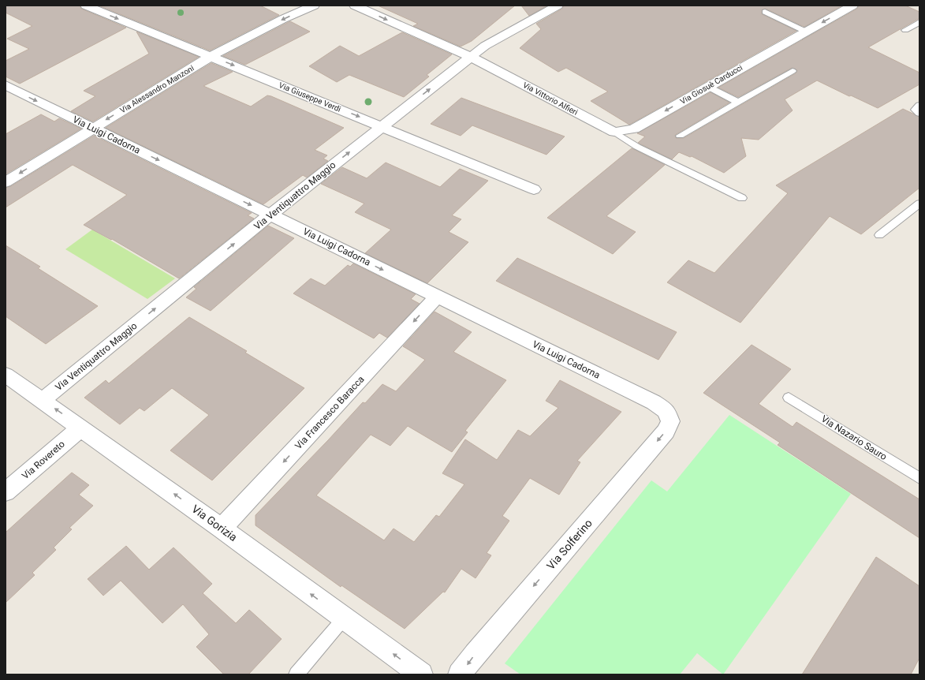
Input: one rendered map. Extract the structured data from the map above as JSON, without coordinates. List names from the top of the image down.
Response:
{
  "streets": {
    "street": [
      "Via Giosuè Carducci",
      "Via Alessandro Manzoni",
      "Via Giuseppe Verdi",
      "Via Vittorio Alfieri",
      "Via Luigi Cadorna",
      "Via Ventiquattro Maggio",
      "Via Francesco Baracca",
      "Via Rovereto",
      "Via Gorizia",
      "Via Solferino"
    ],
    "lane": ["Via Nazario Sauro"]
  },
  "crossings": [
    ["Via Giosuè Carducci", "Via Vittorio Alfieri"],
    ["Via Alessandro Manzoni", "Via Giuseppe Verdi"],
    ["Via Alessandro Manzoni", "Via Luigi Cadorna"],
    ["Via Giuseppe Verdi", "Via Ventiquattro Maggio"],
    ["Via Vittorio Alfieri", "Via Ventiquattro Maggio"],
    ["Via Luigi Cadorna", "Via Ventiquattro Maggio"],
    ["Via Luigi Cadorna", "Via Francesco Baracca"],
    ["Via Luigi Cadorna", "Via Solferino"],
    ["Via Ventiquattro Maggio", "Via Gorizia"],
    ["Via Francesco Baracca", "Via Gorizia"],
    ["Via Rovereto", "Via Gorizia"]
  ],
  "one_way": [
    "Via Giosuè Carducci",
    "Via Alessandro Manzoni",
    "Via Giuseppe Verdi",
    "Via Luigi Cadorna",
    "Via Ventiquattro Maggio",
    "Via Francesco Baracca",
    "Via Gorizia",
    "Via Solferino"
  ]
}
